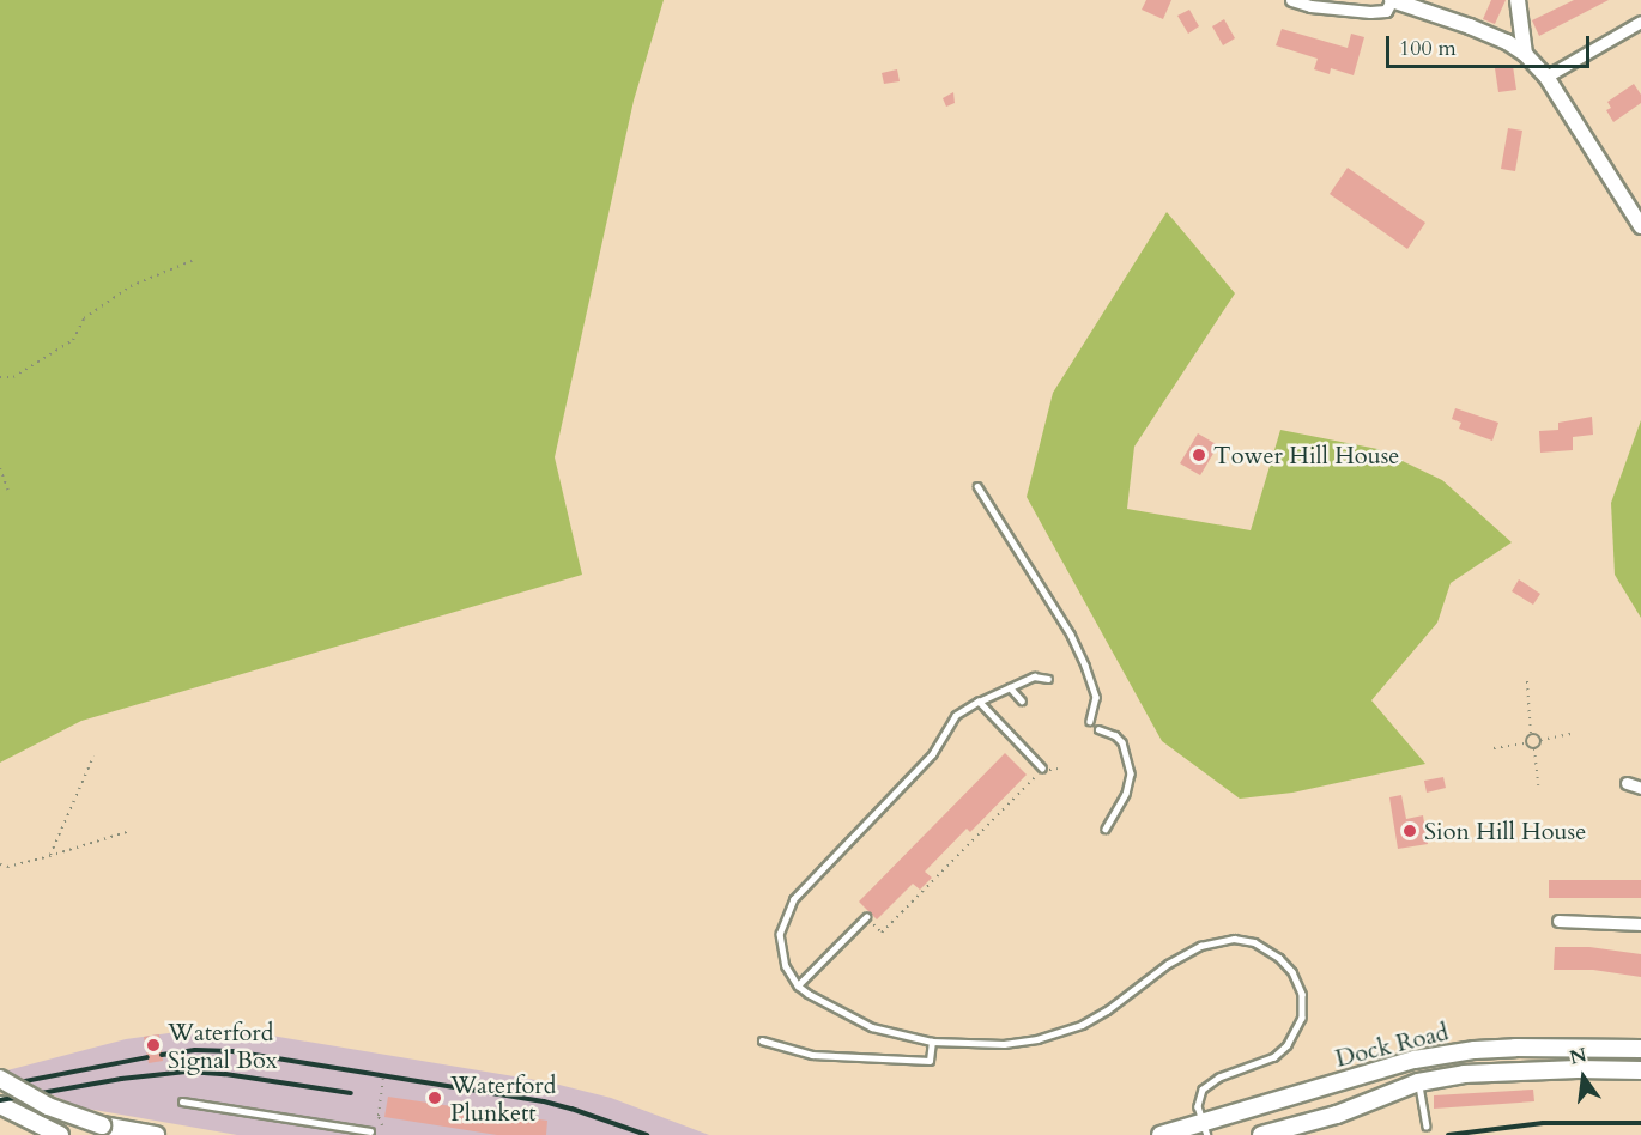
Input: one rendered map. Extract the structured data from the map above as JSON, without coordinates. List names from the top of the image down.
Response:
{
  "streets": {
    "main road": ["Dock Road"]
  },
  "places": [
    "Tower Hill House",
    "Sion Hill House",
    "Waterford Signal Box",
    "Waterford Plunkett"
  ],
  "scale_bar": "100 m",
  "north": "top"
}
